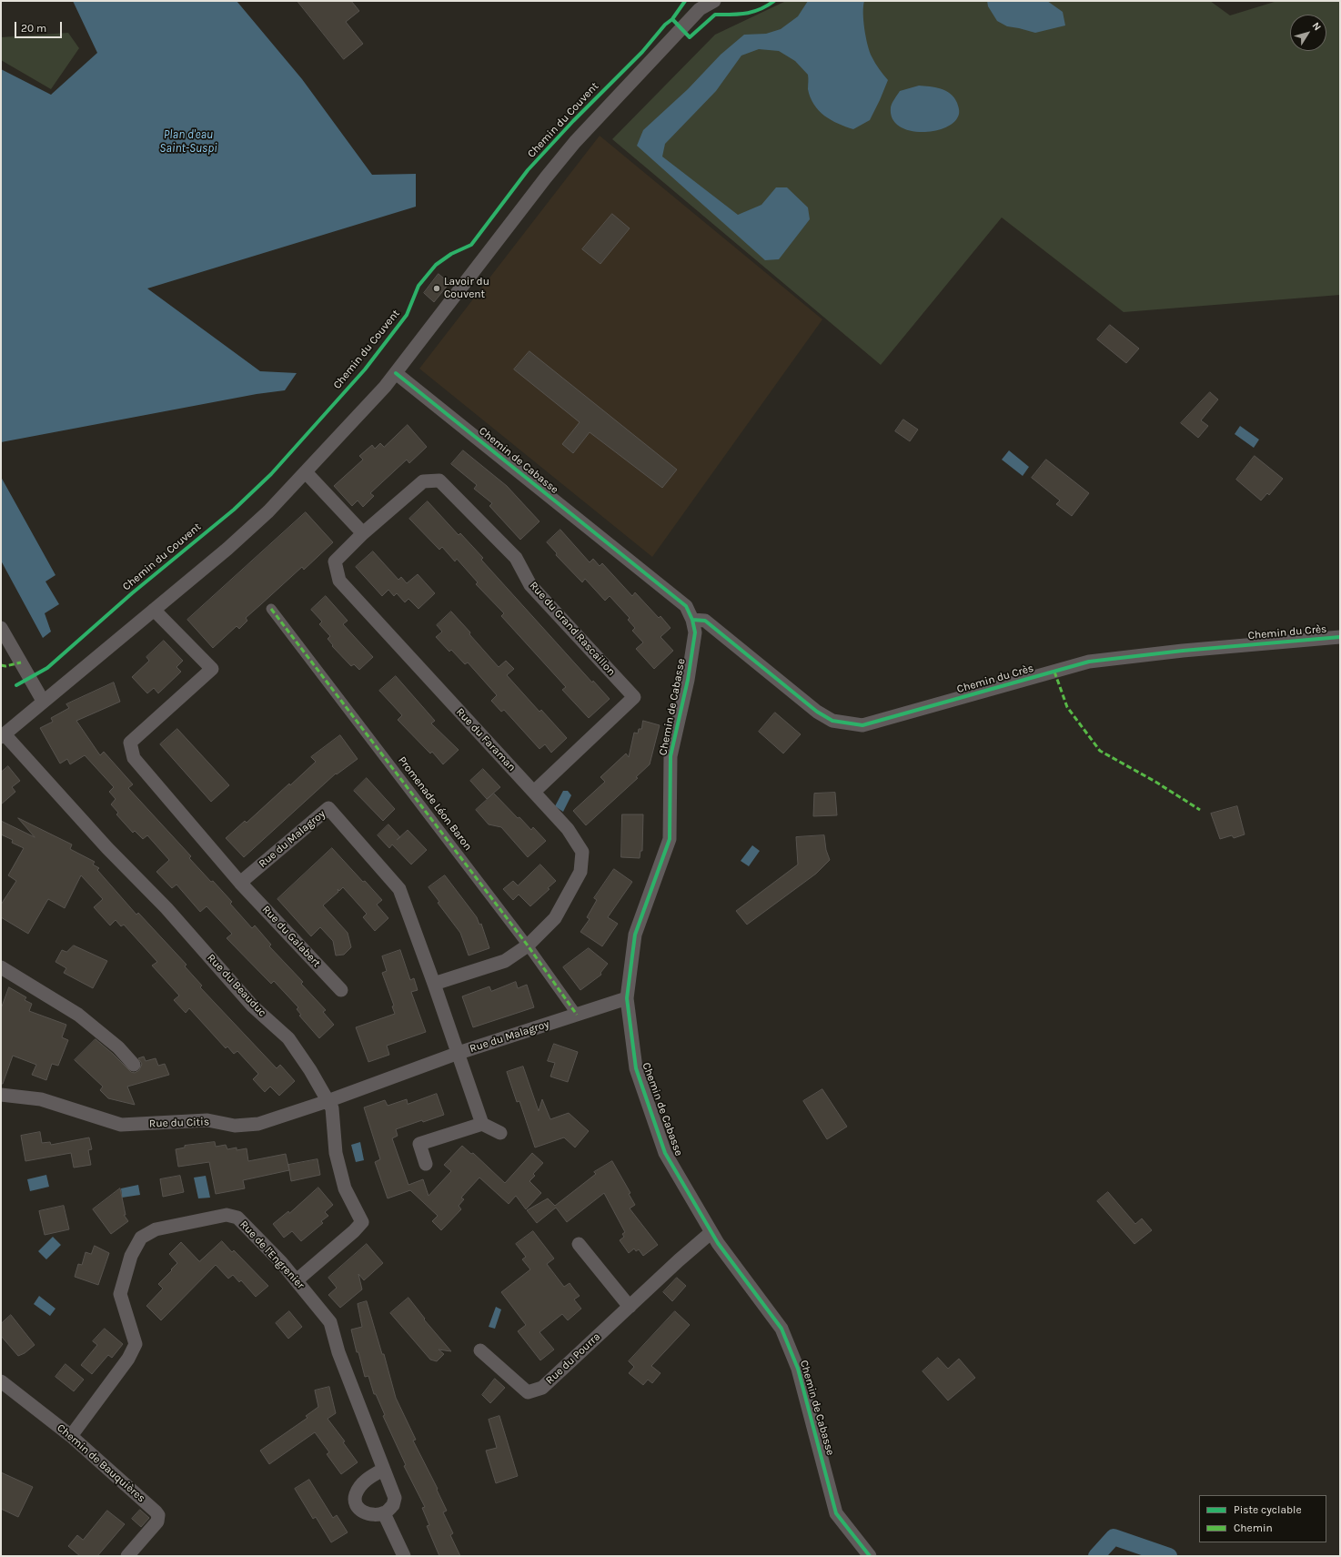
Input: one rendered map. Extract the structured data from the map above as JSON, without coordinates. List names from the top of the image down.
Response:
{
  "streets": {
    "street": [
      "Chemin de Cabasse",
      "Rue du Grand Rascaillon",
      "Chemin du Crès",
      "Rue du Faraman",
      "Promenade Léon Baron",
      "Rue du Malagroy",
      "Rue du Galabert",
      "Rue du Beauduc",
      "Rue du Citis",
      "Rue de l'Engrenier",
      "Rue du Pourra",
      "Chemin de Bauquières"
    ],
    "cycle path": ["Chemin du Couvent"]
  },
  "crossings": [
    ["Chemin de Cabasse", "Chemin du Crès"],
    ["Chemin de Cabasse", "Rue du Malagroy"],
    ["Chemin de Cabasse", "Rue du Pourra"],
    ["Rue du Grand Rascaillon", "Rue du Faraman"],
    ["Rue du Faraman", "Promenade Léon Baron"],
    ["Rue du Faraman", "Rue du Malagroy"],
    ["Promenade Léon Baron", "Rue du Malagroy"],
    ["Rue du Malagroy", "Rue du Galabert"],
    ["Rue du Malagroy", "Rue du Citis"],
    ["Rue du Beauduc", "Rue du Citis"],
    ["Rue du Beauduc", "Rue de l'Engrenier"],
    ["Rue de l'Engrenier", "Chemin de Bauquières"]
  ],
  "water": ["Plan d'eau Saint-Suspi"],
  "places": ["Lavoir du Couvent"],
  "legend": ["Piste cyclable", "Chemin"],
  "scale_bar": "20 m",
  "north": "top right"
}
